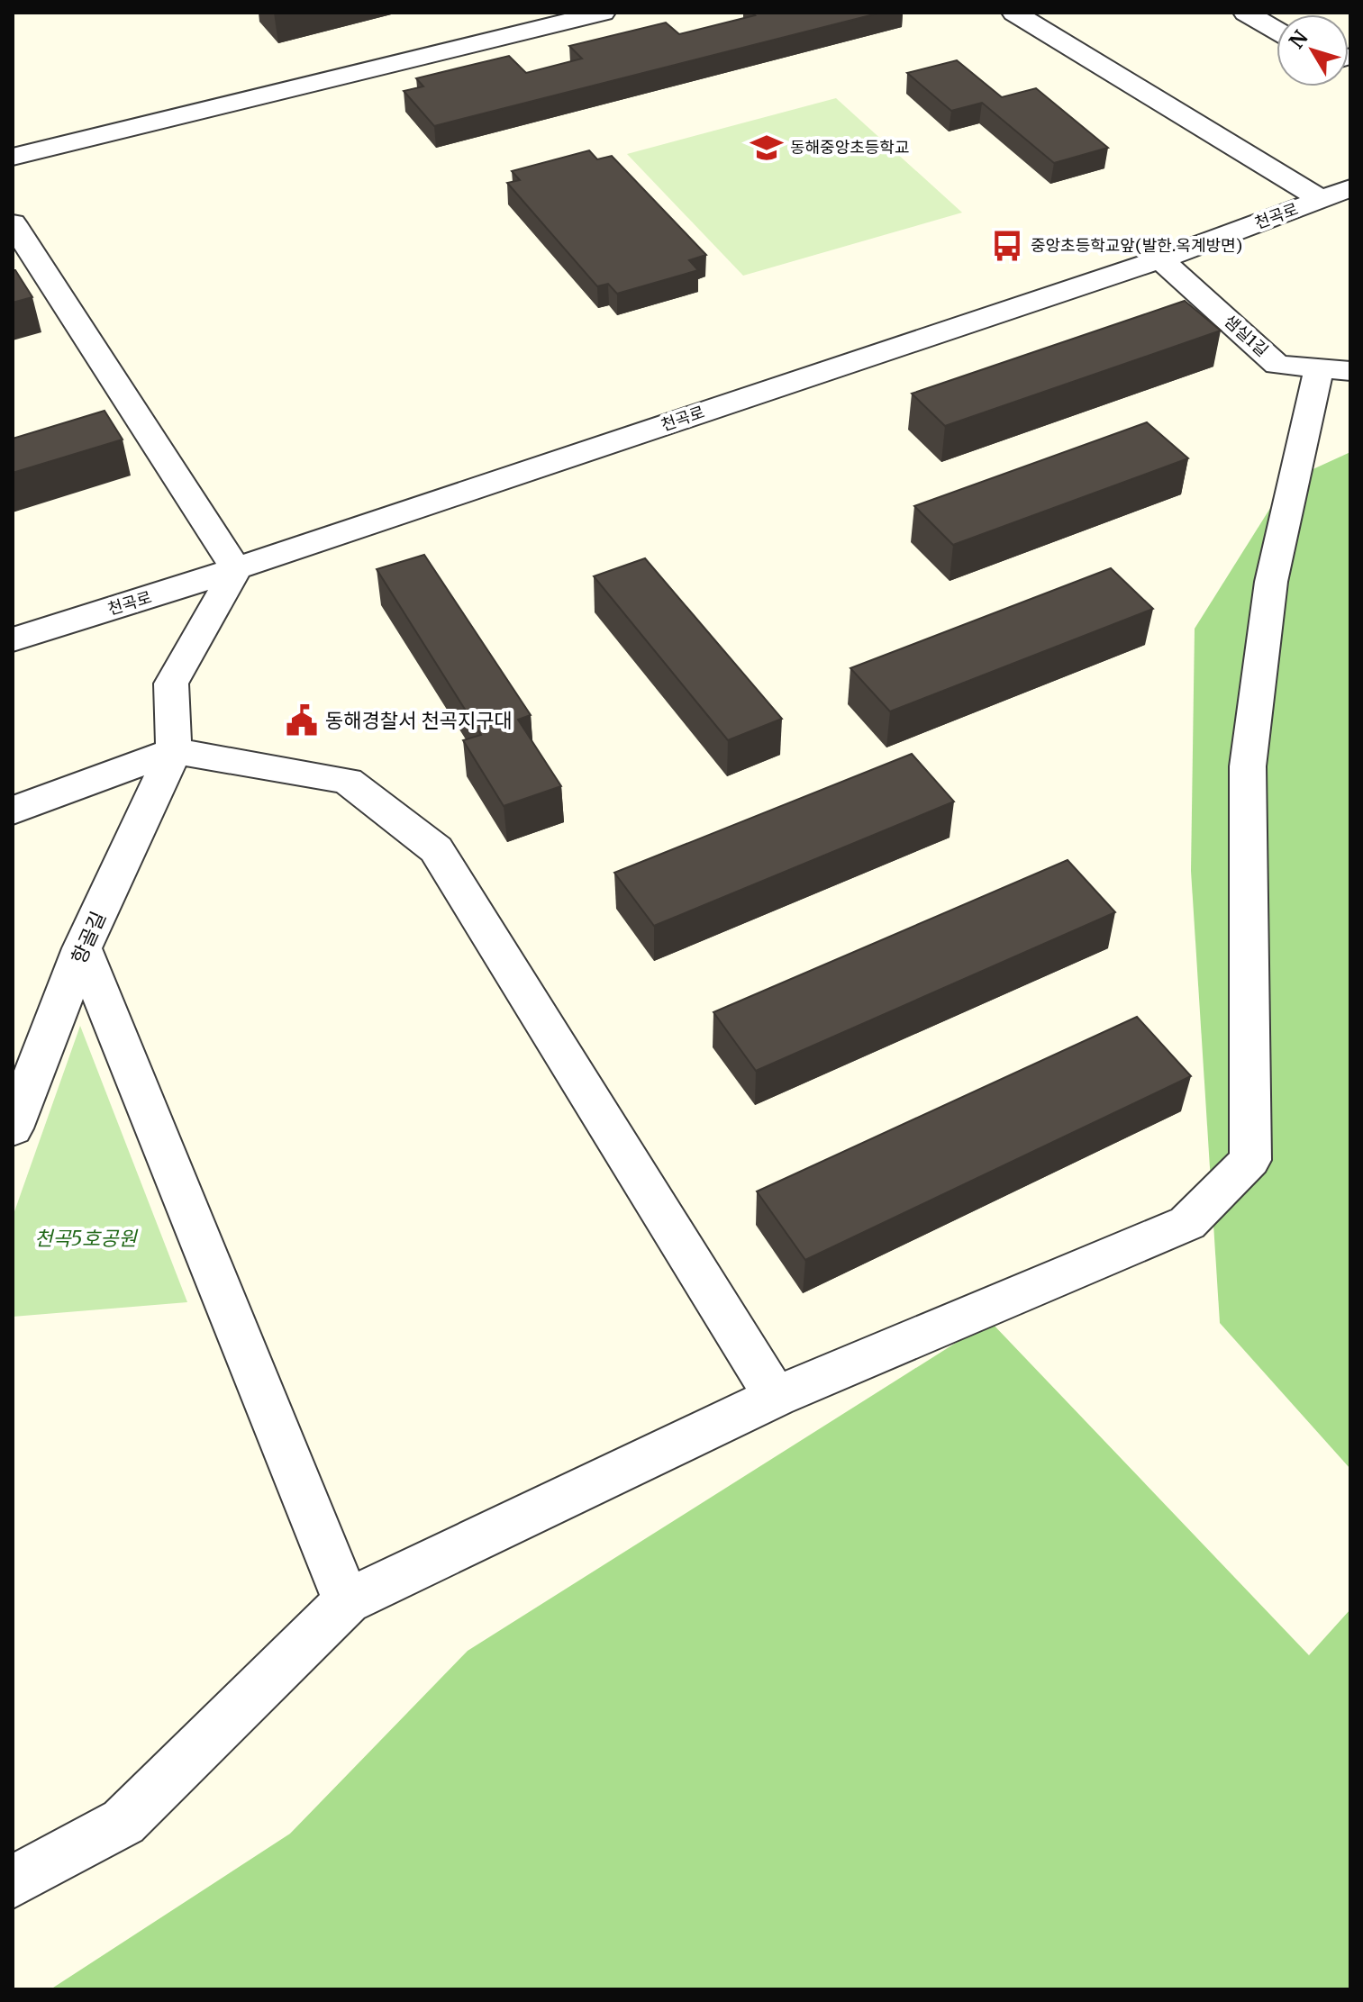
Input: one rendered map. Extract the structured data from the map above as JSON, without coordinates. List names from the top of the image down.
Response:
{
  "streets": {
    "street": ["천곡로", "샘실1길", "항골길"]
  },
  "crossings": [
    ["천곡로", "샘실1길"]
  ],
  "parks": ["천곡5호공원"],
  "places": {
    "school or university": ["동해중앙초등학교"],
    "bus stop": ["중앙초등학교앞(발한.옥계방면)"],
    "public building": ["동해경찰서 천곡지구대"]
  },
  "north": "top left"
}
